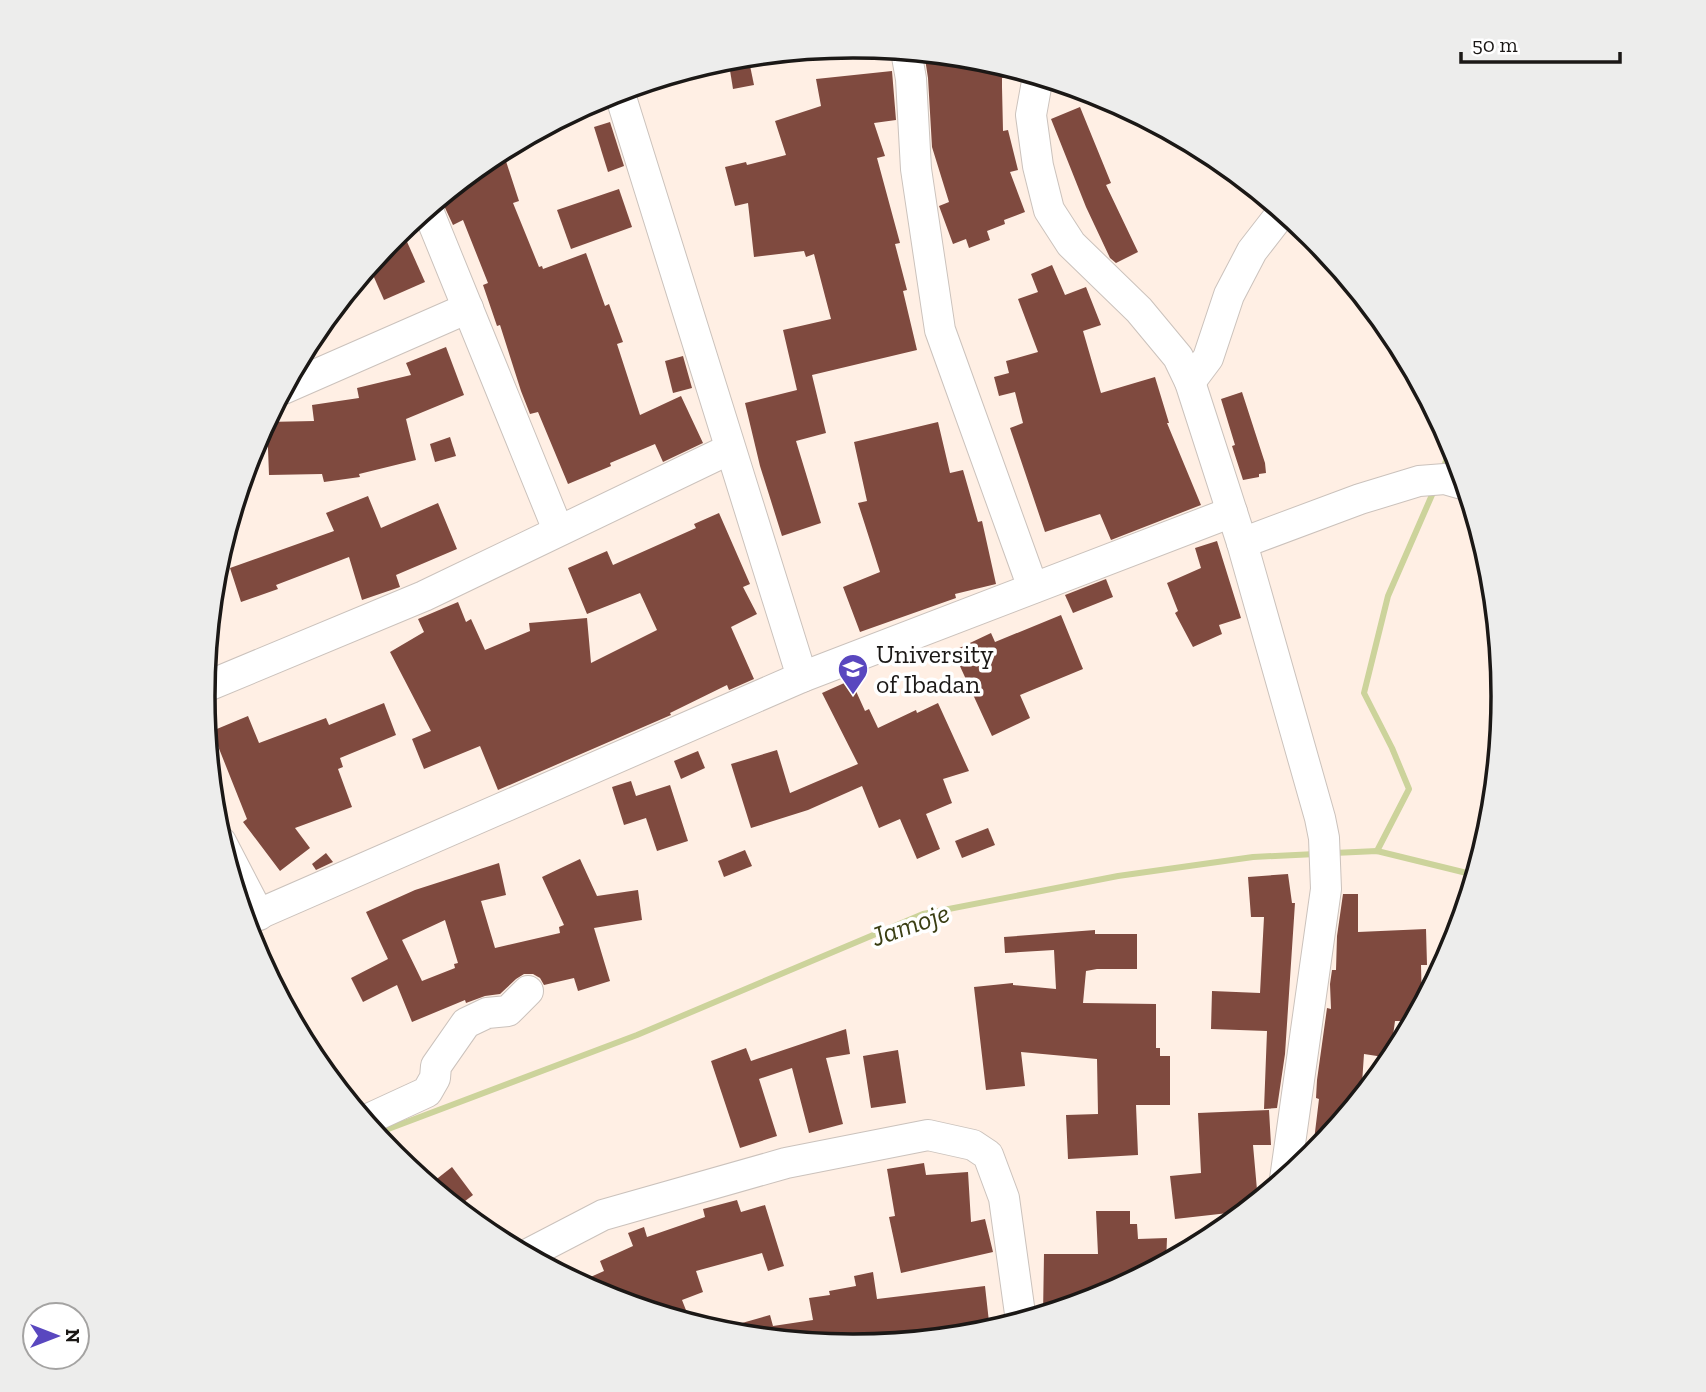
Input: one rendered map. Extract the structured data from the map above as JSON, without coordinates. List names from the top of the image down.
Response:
{
  "water": ["Jamoje"],
  "places": {
    "school or university": ["University of Ibadan"]
  },
  "scale_bar": "50 m",
  "north": "right"
}
